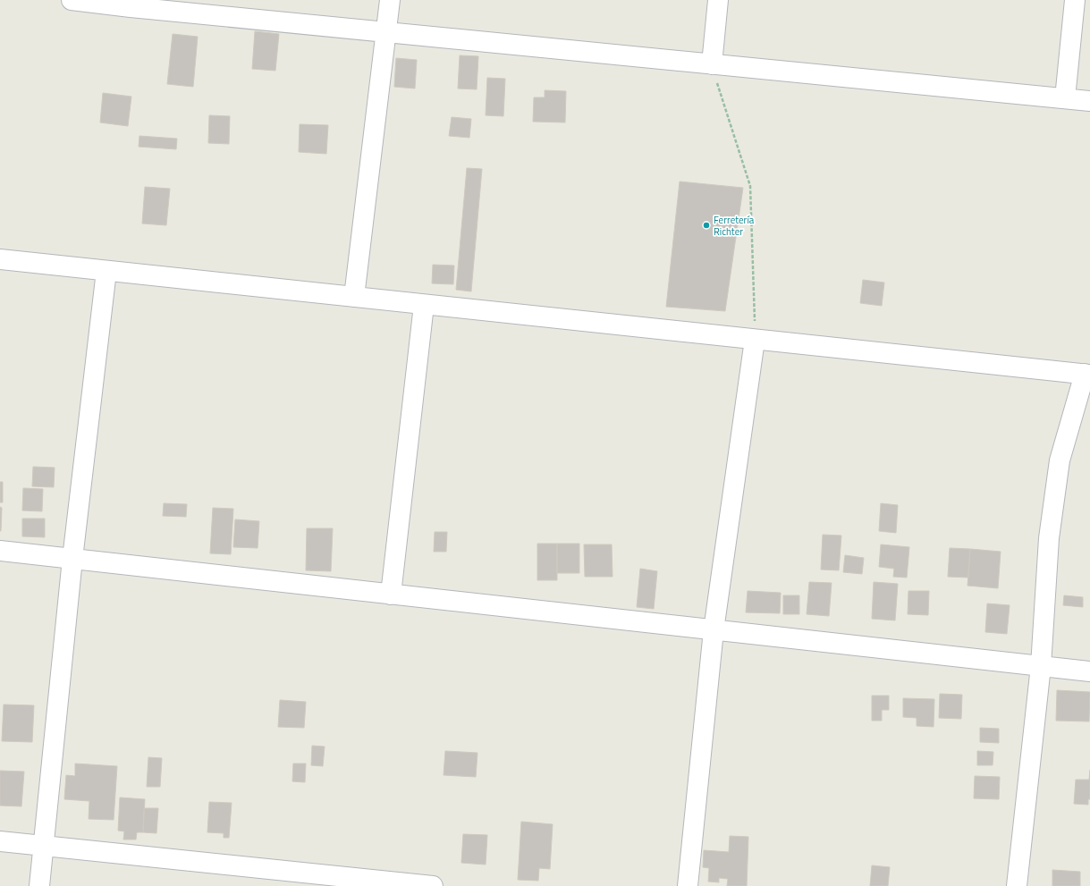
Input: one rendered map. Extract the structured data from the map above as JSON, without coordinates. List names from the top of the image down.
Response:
{
  "places": ["Ferretería Richter"]
}
